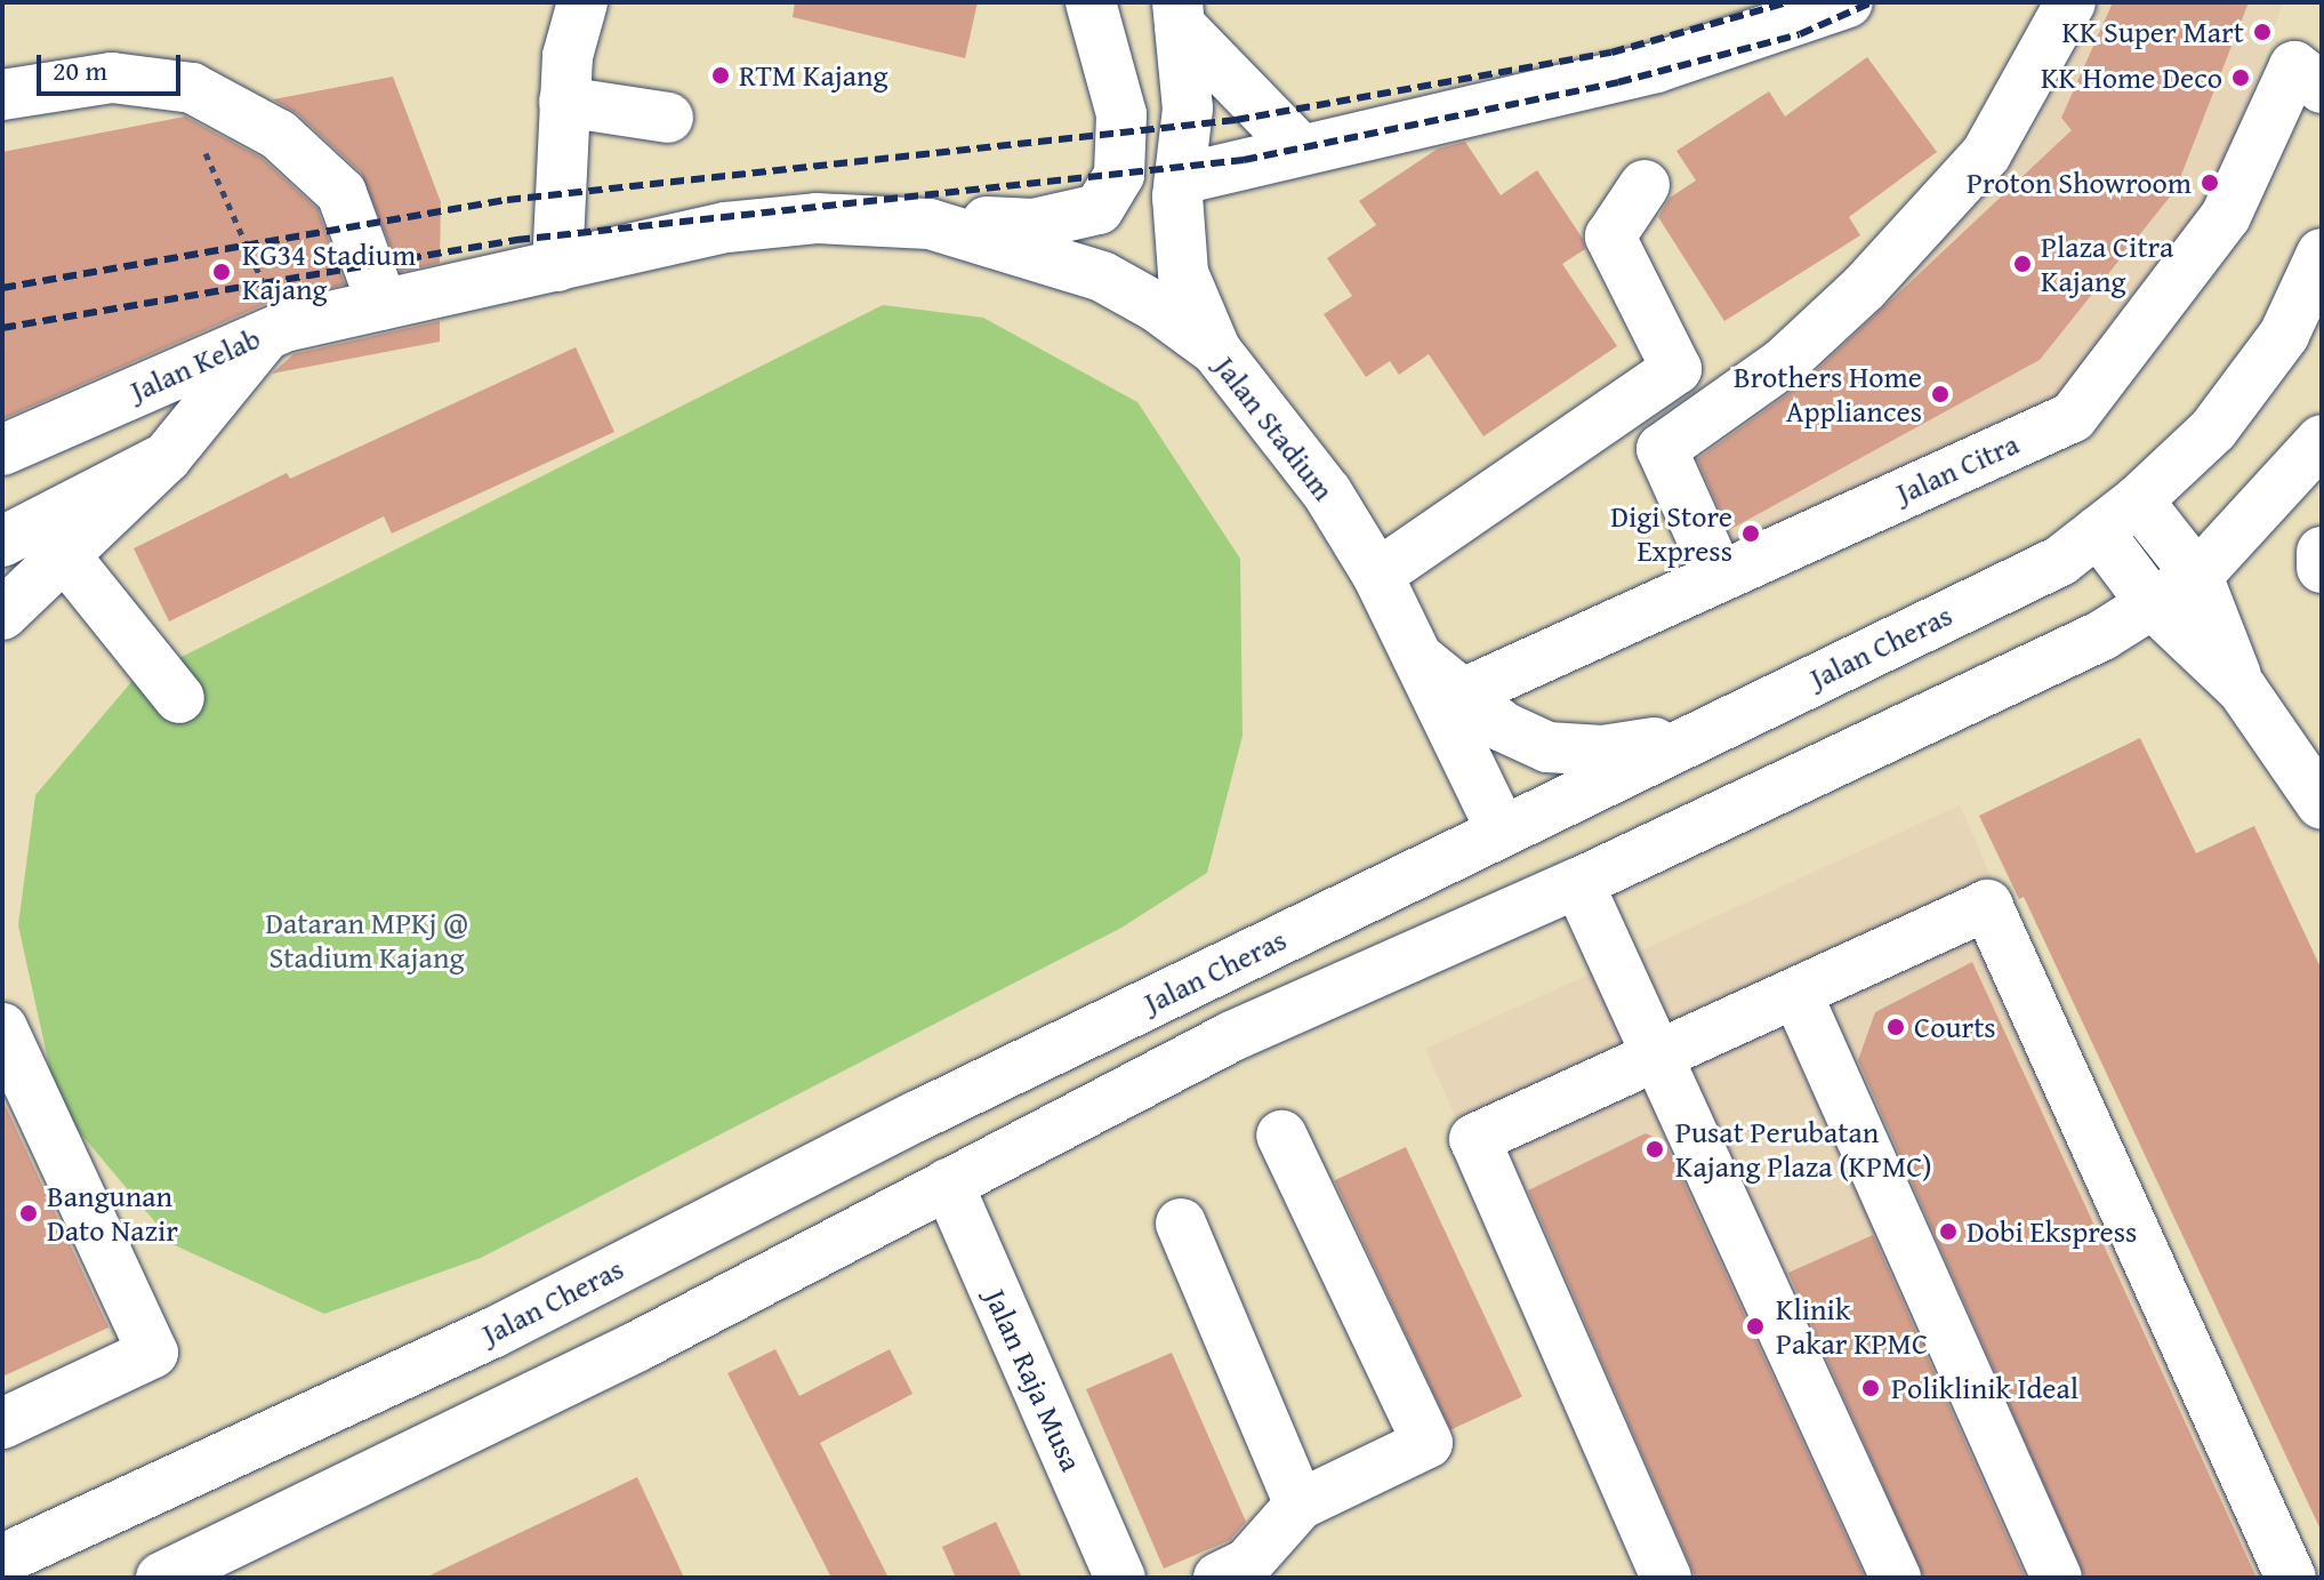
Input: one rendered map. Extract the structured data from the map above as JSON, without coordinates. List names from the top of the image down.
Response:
{
  "streets": {
    "main road": [
      "Jalan Kelab",
      "Jalan Stadium",
      "Jalan Citra",
      "Jalan Cheras",
      "Jalan Raja Musa"
    ]
  },
  "crossings": [
    ["Jalan Kelab", "Jalan Stadium"],
    ["Jalan Stadium", "Jalan Cheras"]
  ],
  "parks": ["Dataran MPKj @ Stadium Kajang"],
  "places": [
    "KK Super Mart",
    "RTM Kajang",
    "KK Home Deco",
    "Proton Showroom",
    "Plaza Citra Kajang",
    "KG34 Stadium Kajang",
    "Brothers Home Appliances",
    "Digi Store Express",
    "Courts",
    "Pusat Perubatan Kajang Plaza (KPMC)",
    "Bangunan Dato Nazir",
    "Dobi Ekspress",
    "Klinik Pakar KPMC",
    "Poliklinik Ideal"
  ],
  "scale_bar": "20 m"
}
